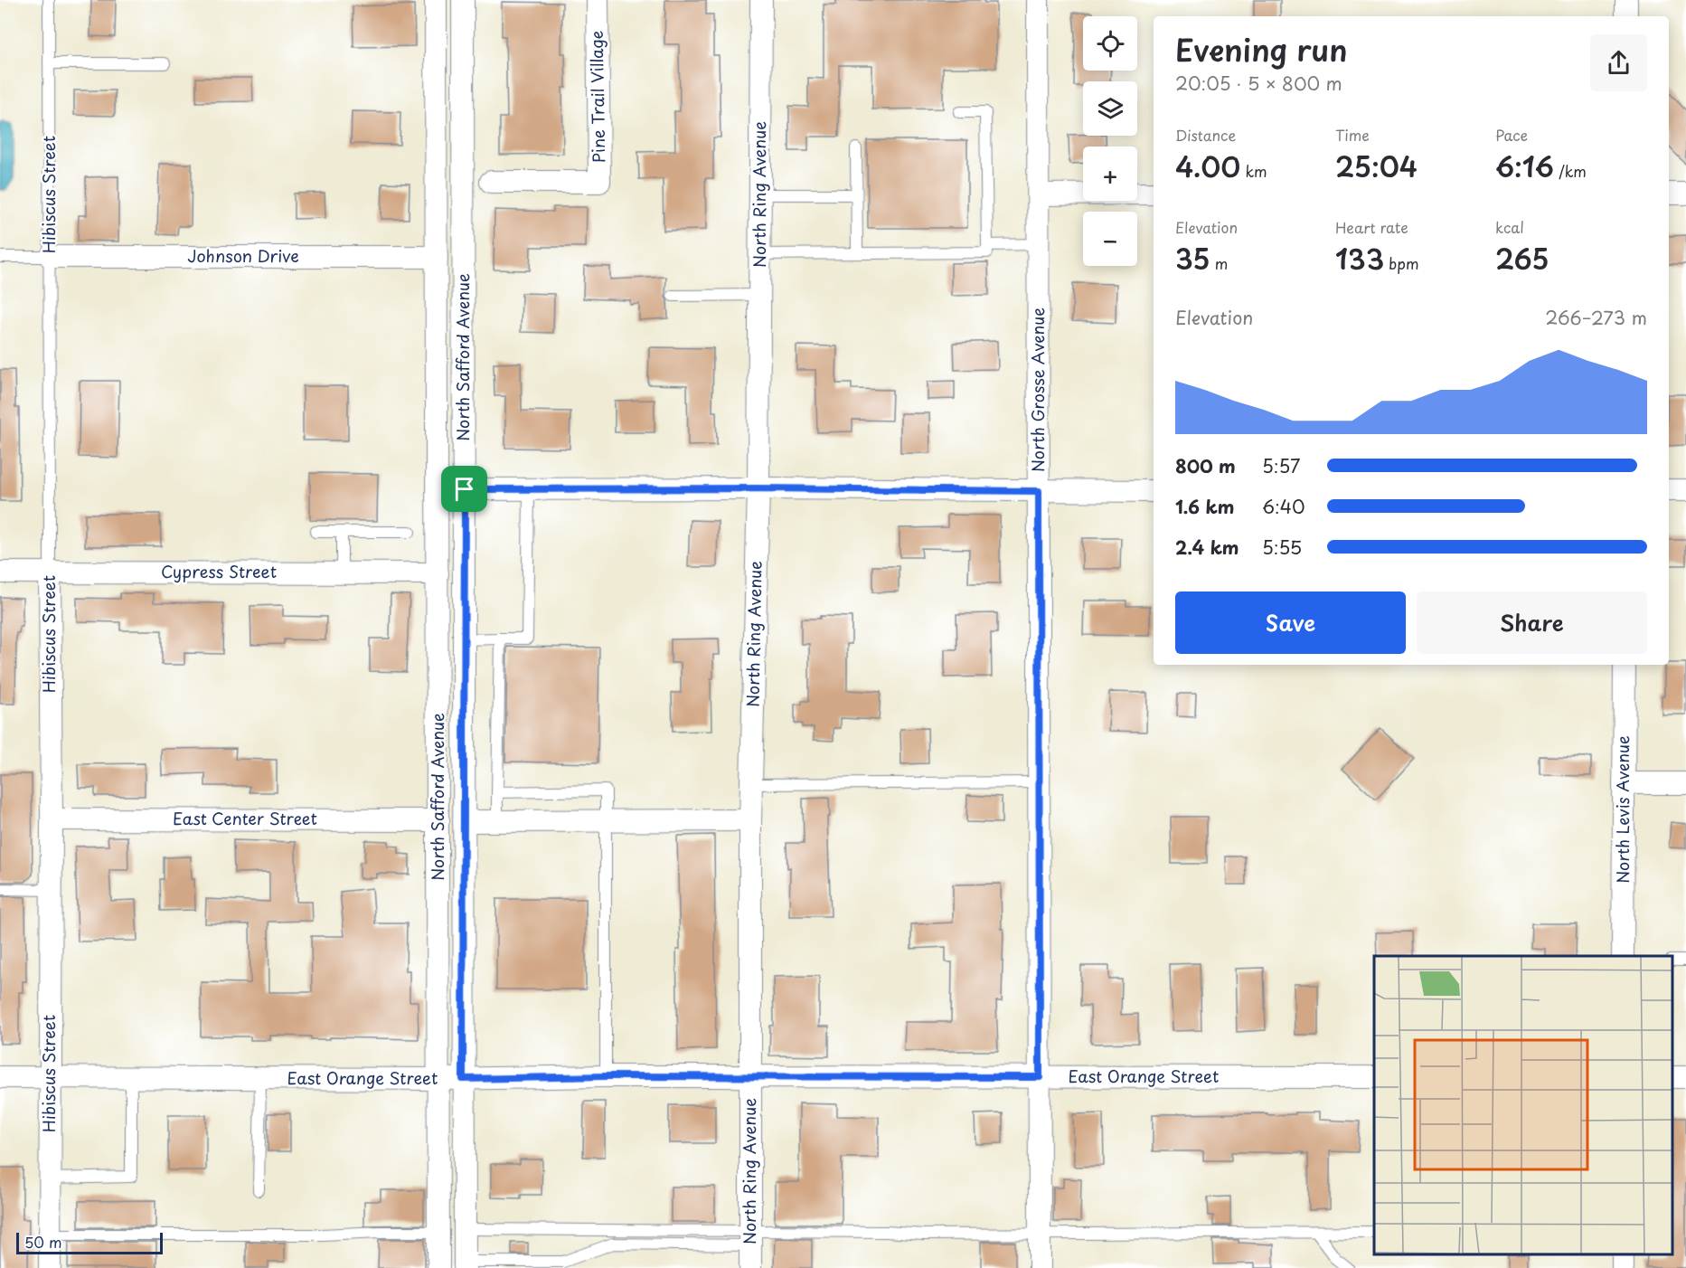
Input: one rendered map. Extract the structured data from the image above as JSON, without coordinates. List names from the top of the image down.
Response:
{
  "streets": {
    "street": [
      "Pine Trail Village",
      "Hibiscus Street",
      "North Ring Avenue",
      "Johnson Drive",
      "North Safford Avenue",
      "North Grosse Avenue",
      "Cypress Street",
      "North Levis Avenue",
      "East Center Street",
      "East Orange Street"
    ]
  },
  "crossings": [
    ["Hibiscus Street", "Johnson Drive"],
    ["Hibiscus Street", "Cypress Street"],
    ["Hibiscus Street", "East Center Street"],
    ["Hibiscus Street", "East Orange Street"],
    ["North Ring Avenue", "East Orange Street"],
    ["Johnson Drive", "North Safford Avenue"],
    ["North Safford Avenue", "Cypress Street"],
    ["North Safford Avenue", "East Center Street"],
    ["North Safford Avenue", "East Orange Street"],
    ["North Grosse Avenue", "East Orange Street"]
  ],
  "scale_bar": "50 m",
  "page": {
    "map_buttons": ["+", "−"],
    "heading": ["Evening run", "20:05 · 5 × 800 m"],
    "stats": [
      ["Distance", "4.00 km"],
      ["Time", "25:04"],
      ["Pace", "6:16 /km"],
      ["Elevation", "35 m"],
      ["Heart rate", "133 bpm"],
      ["kcal", "265"]
    ],
    "chart": ["Elevation", "266–273 m"],
    "list": [
      {
        "name": "800 m",
        "note": "5:57"
      },
      {
        "name": "1.6 km",
        "note": "6:40"
      },
      {
        "name": "2.4 km",
        "note": "5:55"
      }
    ],
    "buttons": ["Save", "Share"],
    "scale": "50 m"
  }
}
